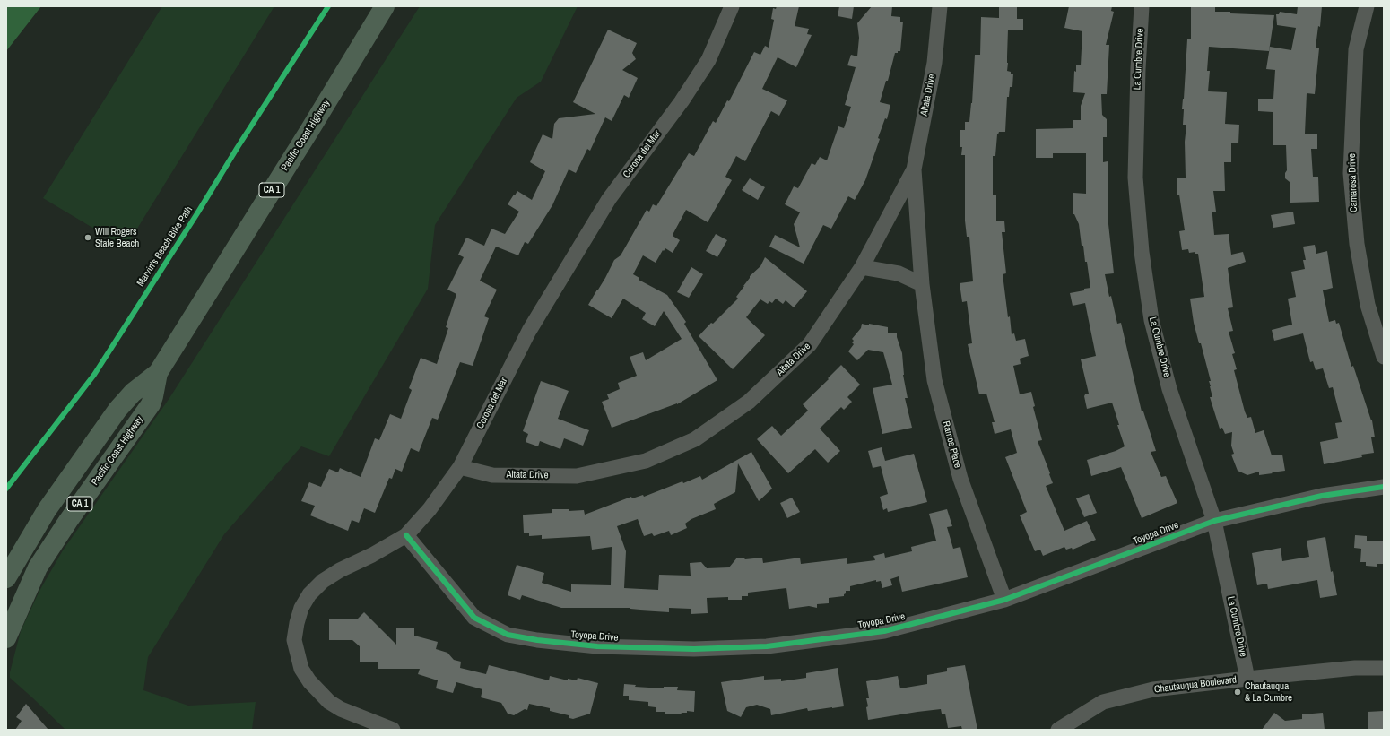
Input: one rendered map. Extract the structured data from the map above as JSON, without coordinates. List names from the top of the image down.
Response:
{
  "streets": {
    "highway": ["Pacific Coast Highway", "CA 1"],
    "street": [
      "La Cumbre Drive",
      "Altata Drive",
      "Corona del Mar",
      "Camarosa Drive",
      "Ramos Place",
      "Toyopa Drive",
      "Chautauqua Boulevard"
    ],
    "cycle path": ["Marvin's Beach Bike Path"]
  },
  "crossings": [
    ["La Cumbre Drive", "Toyopa Drive"],
    ["La Cumbre Drive", "Chautauqua Boulevard"],
    ["Altata Drive", "Corona del Mar"],
    ["Altata Drive", "Ramos Place"],
    ["Corona del Mar", "Toyopa Drive"],
    ["Ramos Place", "Toyopa Drive"]
  ],
  "places": ["Will Rogers State Beach", "Chautauqua & La Cumbre"]
}
